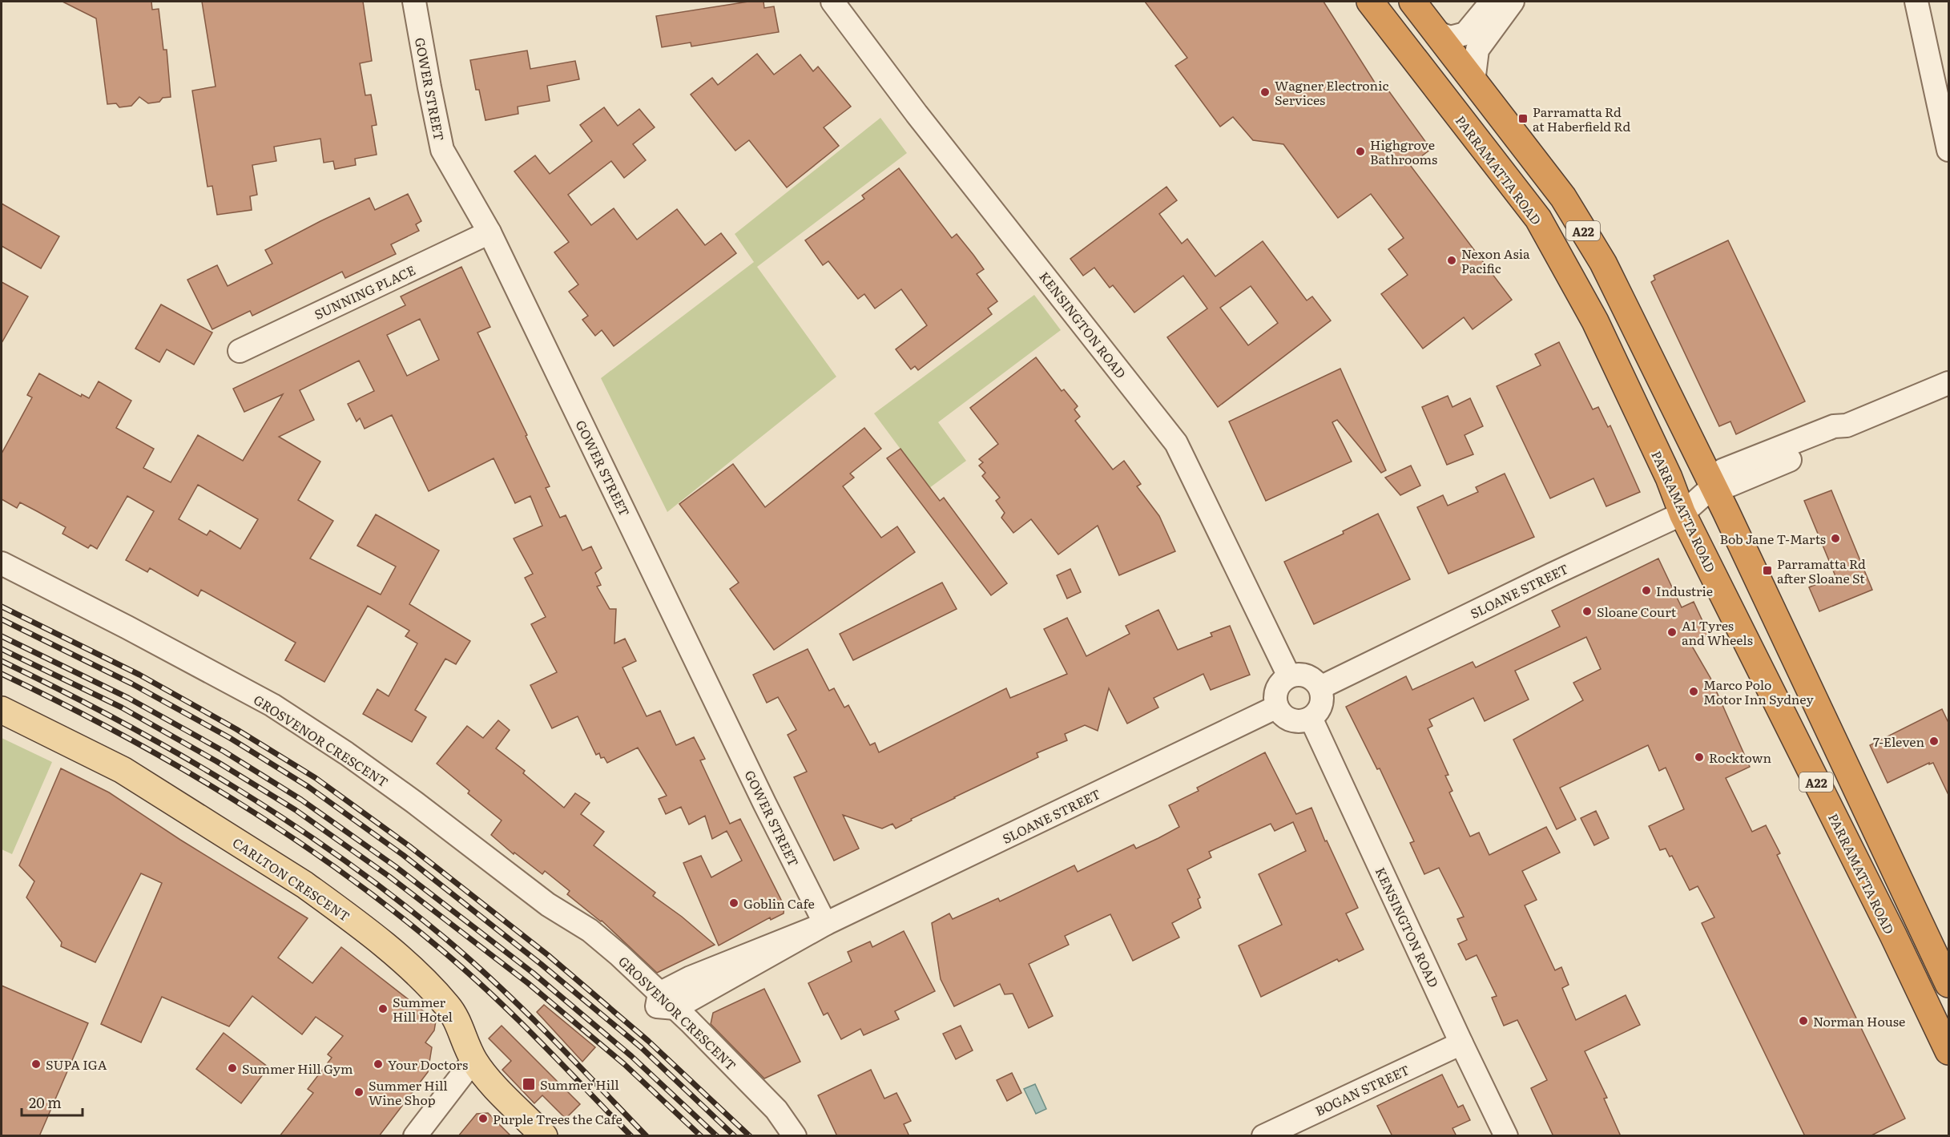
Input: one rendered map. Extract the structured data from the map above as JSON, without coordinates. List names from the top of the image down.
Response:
{
  "streets": {
    "highway": ["PARRAMATTA ROAD", "A22"],
    "main road": ["CARLTON CRESCENT"],
    "street": [
      "GOWER STREET",
      "SUNNING PLACE",
      "KENSINGTON ROAD",
      "SLOANE STREET",
      "GROSVENOR CRESCENT",
      "BOGAN STREET"
    ]
  },
  "crossings": [
    ["GOWER STREET", "SUNNING PLACE"],
    ["GOWER STREET", "SLOANE STREET"],
    ["PARRAMATTA ROAD", "SLOANE STREET"],
    ["A22", "SLOANE STREET"],
    ["KENSINGTON ROAD", "SLOANE STREET"],
    ["KENSINGTON ROAD", "BOGAN STREET"],
    ["SLOANE STREET", "GROSVENOR CRESCENT"]
  ],
  "places": {
    "other": [
      "Wagner Electronic Services",
      "Highgrove Bathrooms",
      "Nexon Asia Pacific",
      "Bob Jane T-Marts",
      "Industrie",
      "Sloane Court",
      "A1 Tyres and Wheels",
      "Marco Polo Motor Inn Sydney",
      "7-Eleven",
      "Rocktown",
      "Goblin Cafe",
      "Summer Hill Hotel",
      "Norman House",
      "SUPA IGA",
      "Your Doctors",
      "Summer Hill Gym",
      "Summer Hill Wine Shop",
      "Purple Trees the Cafe"
    ],
    "transit": ["Parramatta Rd at Haberfield Rd", "Parramatta Rd after Sloane St", "Summer Hill"]
  },
  "scale_bar": "20 m"
}
